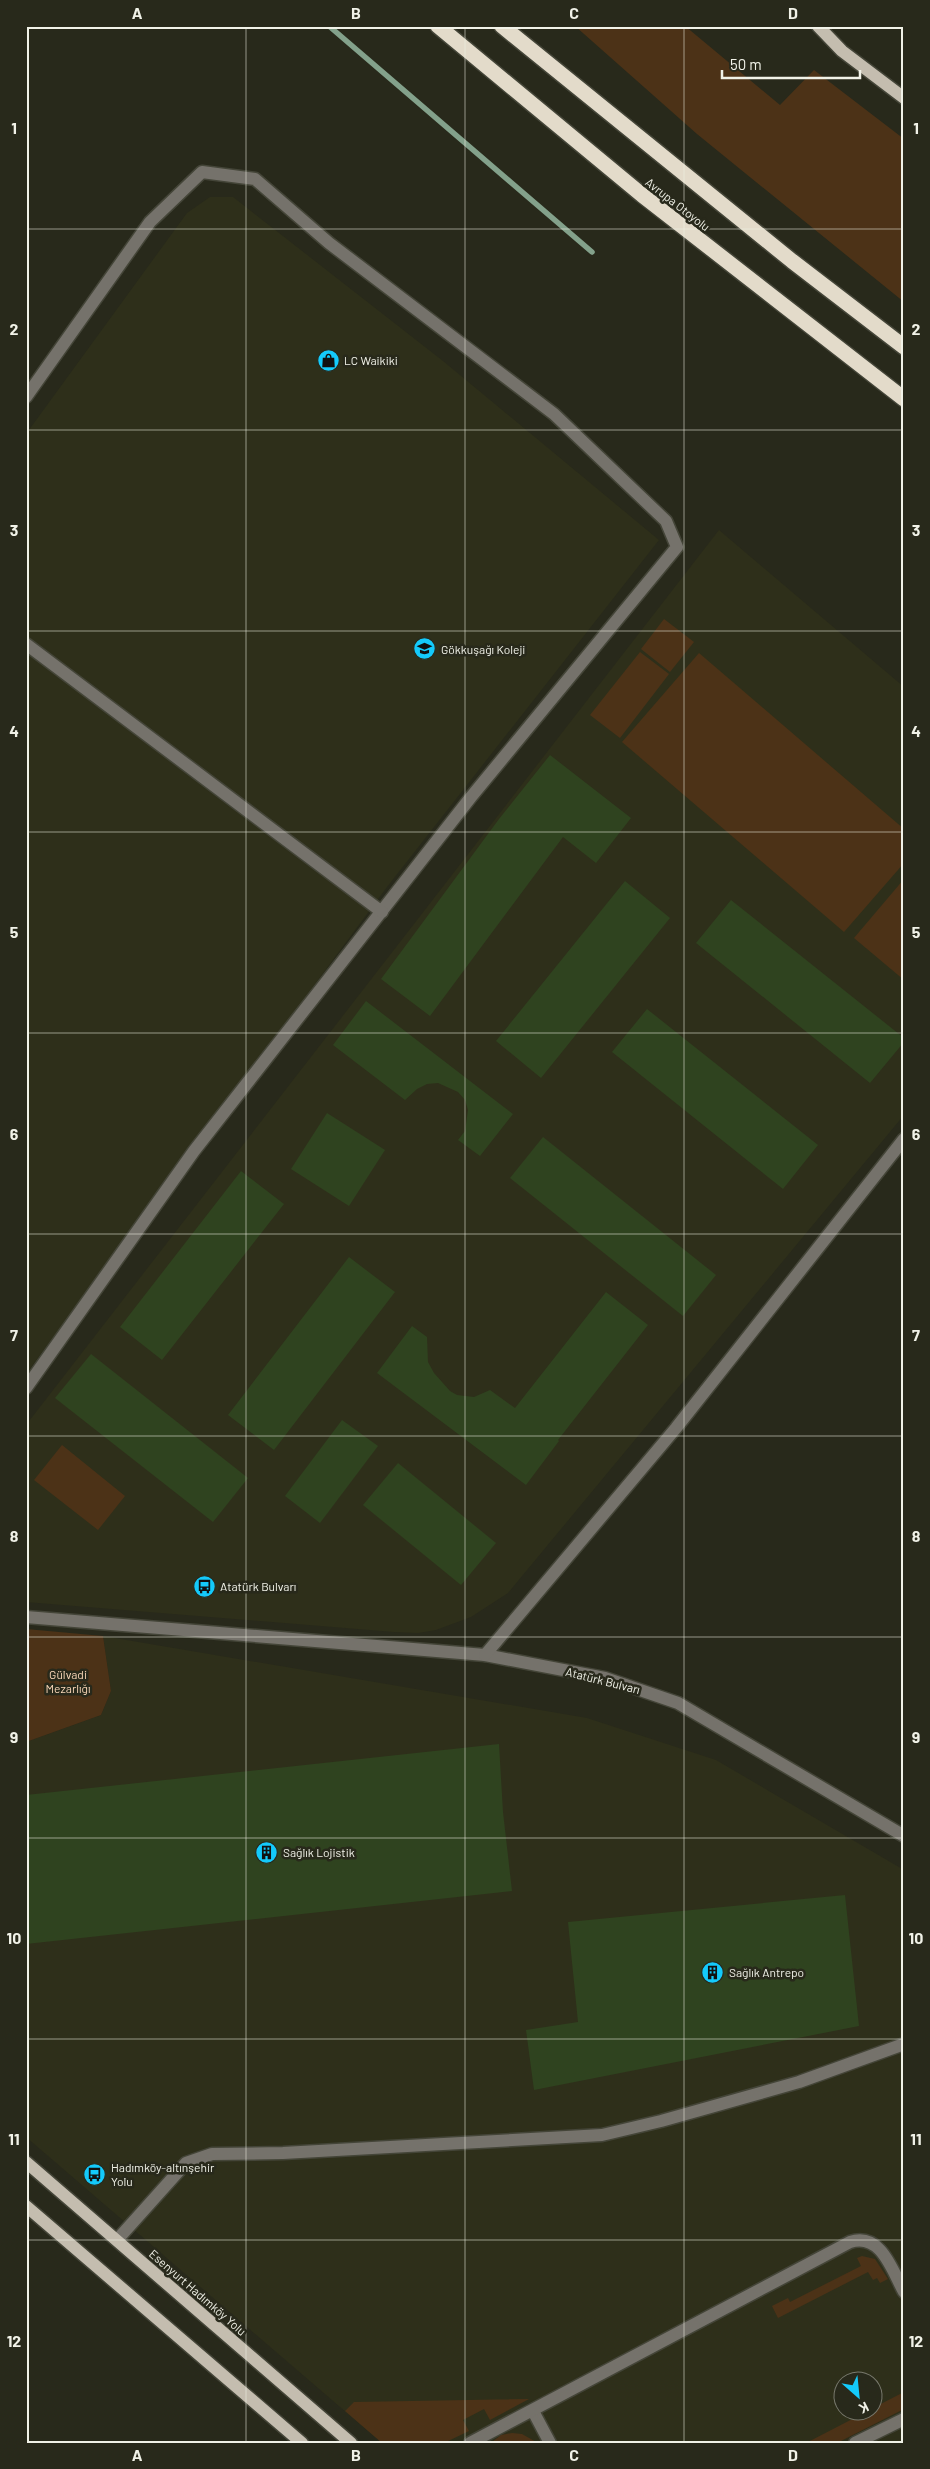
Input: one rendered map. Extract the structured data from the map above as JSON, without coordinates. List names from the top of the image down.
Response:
{
  "streets": {
    "highway": ["Avrupa Otoyolu"],
    "main road": ["Esenyurt Hadımköy Yolu"],
    "street": ["Atatürk Bulvarı"]
  },
  "parks": ["Gülvadi Mezarlığı"],
  "places": {
    "shop": ["LC Waikiki"],
    "school or university": ["Gökkuşağı Koleji"],
    "bus stop": ["Atatürk Bulvarı", "Hadımköy-altınşehir Yolu"],
    "building": ["Sağlık Lojistik", "Sağlık Antrepo"]
  },
  "scale_bar": "50 m",
  "north": "bottom right",
  "grid": {
    "columns": [
      "A",
      "B",
      "C",
      "D"
    ],
    "rows": [
      "1",
      "2",
      "3",
      "4",
      "5",
      "6",
      "7",
      "8",
      "9",
      "10",
      "11",
      "12"
    ]
  }
}
